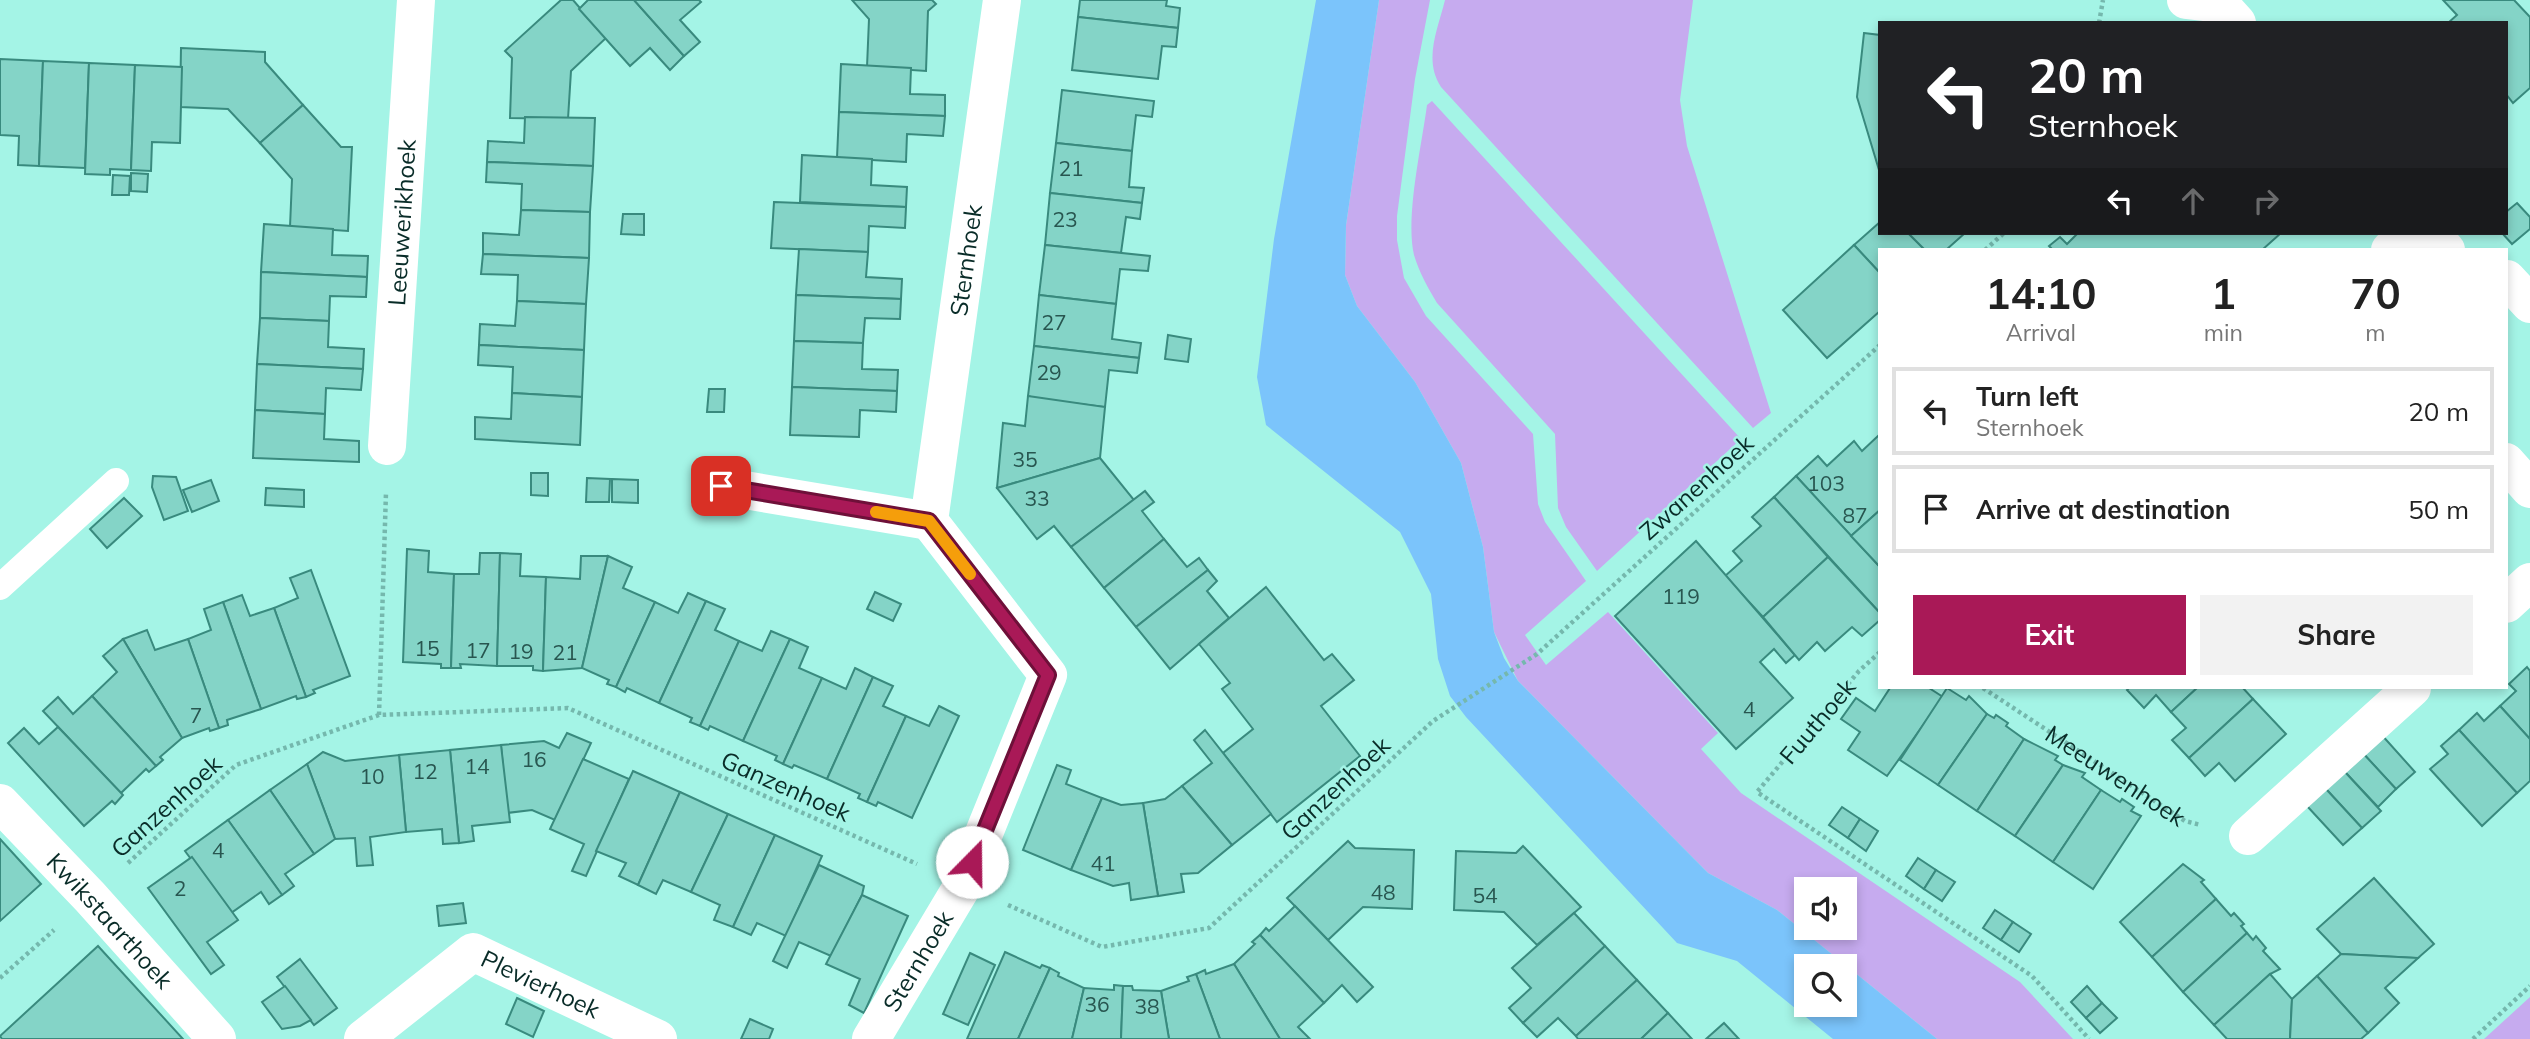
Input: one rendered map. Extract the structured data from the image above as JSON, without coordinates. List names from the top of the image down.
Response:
{
  "streets": {
    "street": [
      "Leeuwerikhoek",
      "Sternhoek",
      "Kwikstaarthoek",
      "Plevierhoek"
    ],
    "path": [
      "Zwanenhoek",
      "Fuuthoek",
      "Meeuwenhoek",
      "Ganzenhoek"
    ]
  },
  "crossings": [
    ["Sternhoek", "Ganzenhoek"],
    ["Zwanenhoek", "Ganzenhoek"],
    ["Ganzenhoek", "Kwikstaarthoek"]
  ],
  "house_numbers": [
    "21",
    "23",
    "27",
    "29",
    "35",
    "103",
    "33",
    "87",
    "119",
    "15",
    "17",
    "19",
    "21",
    "4",
    "7",
    "16",
    "14",
    "12",
    "10",
    "4",
    "41",
    "2",
    "48",
    "54",
    "36",
    "38"
  ],
  "page": {
    "turn": ["20 m", "Sternhoek"],
    "eta": [
      "14:10",
      "Arrival",
      "1",
      "min",
      "70",
      "m"
    ],
    "list": [
      {
        "name": "Turn left",
        "note": "Sternhoek",
        "value": "20 m"
      },
      {
        "name": "Arrive at destination",
        "value": "50 m"
      }
    ],
    "buttons": ["Exit", "Share"]
  }
}
